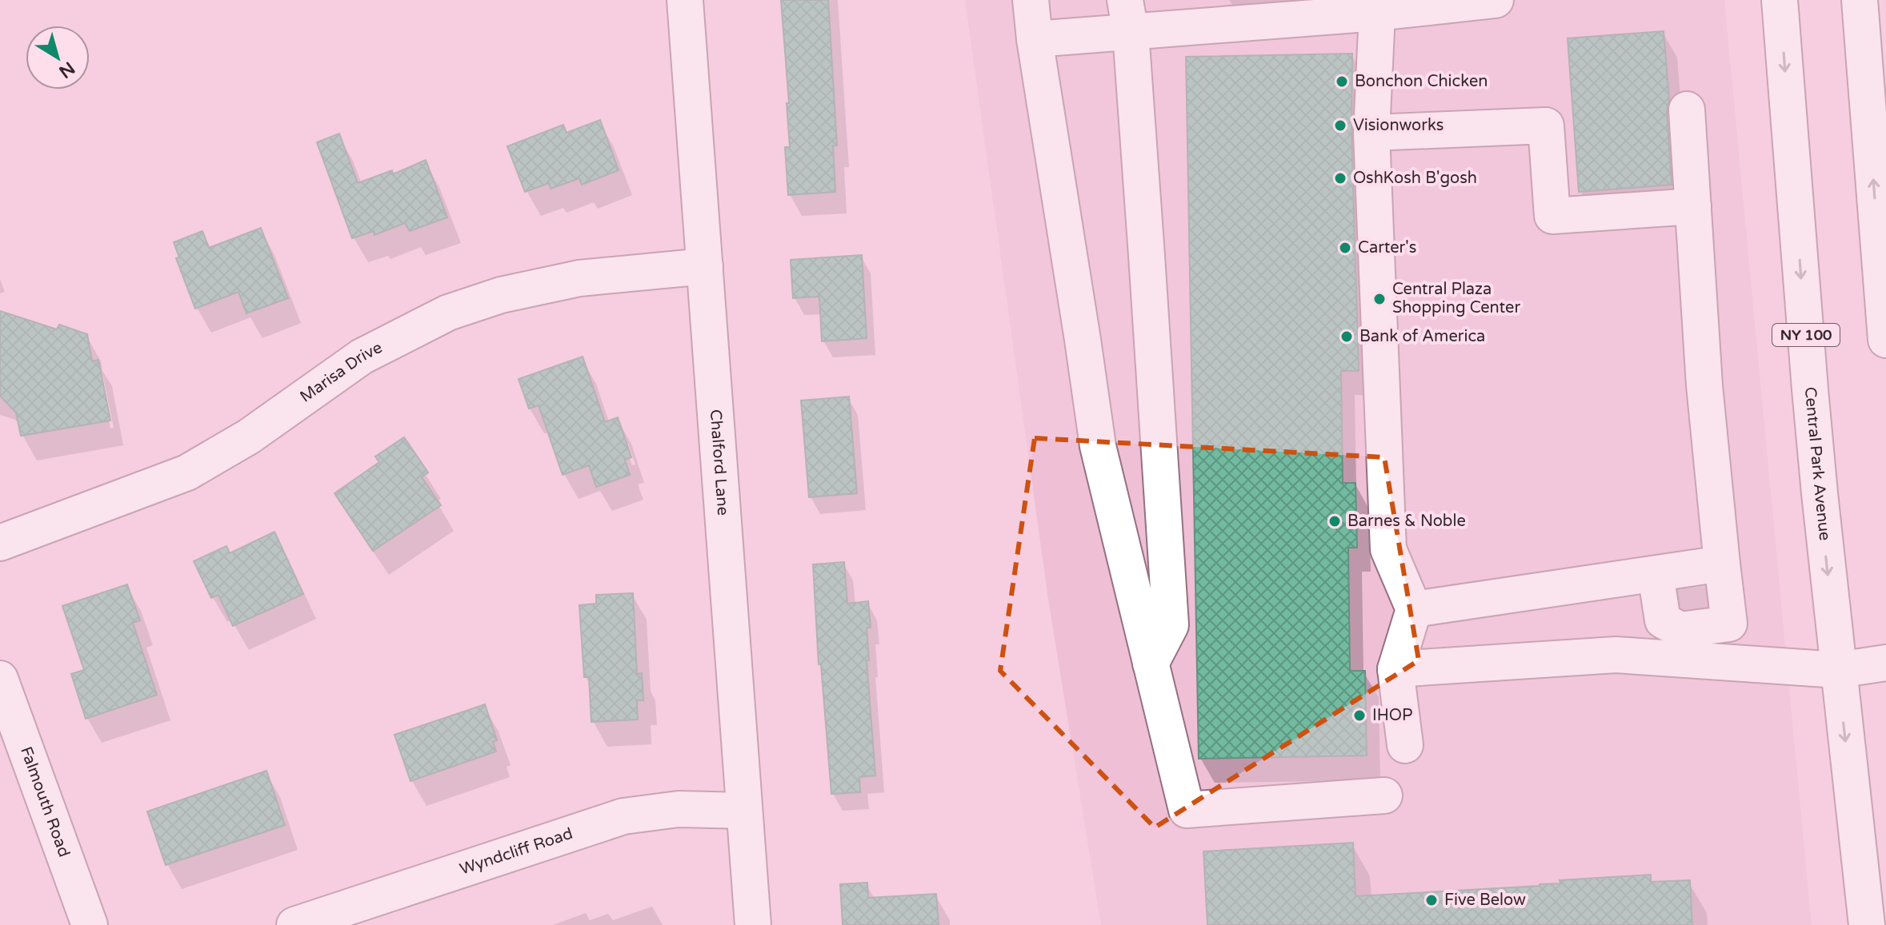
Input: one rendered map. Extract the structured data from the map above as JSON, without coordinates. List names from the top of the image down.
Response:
{
  "streets": {
    "street": [
      "NY 100",
      "Marisa Drive",
      "Chalford Lane",
      "Central Park Avenue",
      "Falmouth Road",
      "Wyndcliff Road"
    ]
  },
  "crossings": [
    ["Marisa Drive", "Chalford Lane"],
    ["Chalford Lane", "Wyndcliff Road"]
  ],
  "places": [
    "Bonchon Chicken",
    "Visionworks",
    "OshKosh B'gosh",
    "Carter's",
    "Central Plaza Shopping Center",
    "Bank of America",
    "Barnes & Noble",
    "IHOP",
    "Five Below"
  ],
  "north": "bottom right"
}
